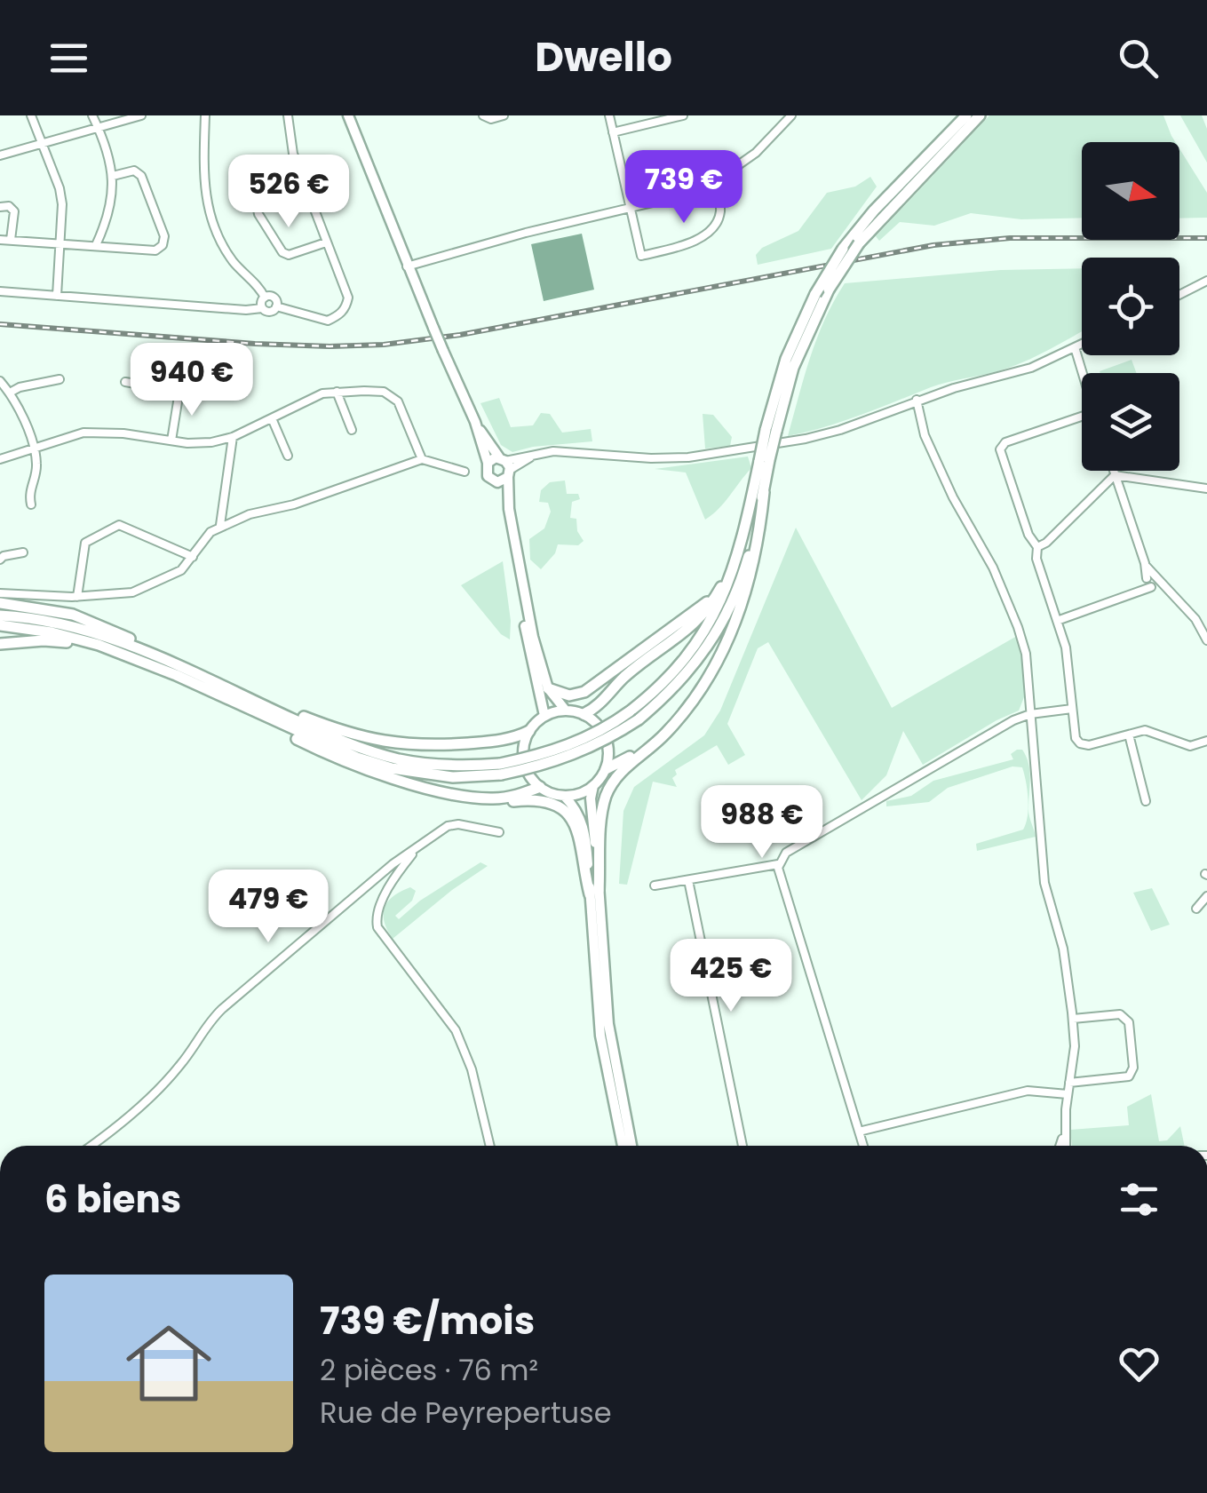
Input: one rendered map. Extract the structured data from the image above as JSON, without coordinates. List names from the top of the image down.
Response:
{
  "north": "right",
  "page": {
    "header": "Dwello",
    "price": [
      "739 €",
      "526 €",
      "940 €",
      "988 €",
      "479 €",
      "425 €"
    ],
    "heading": "6 biens",
    "list": [
      {
        "name": "739 €/mois",
        "note": "2 pièces · 76 m² · Rue de Peyrepertuse"
      }
    ]
  }
}
